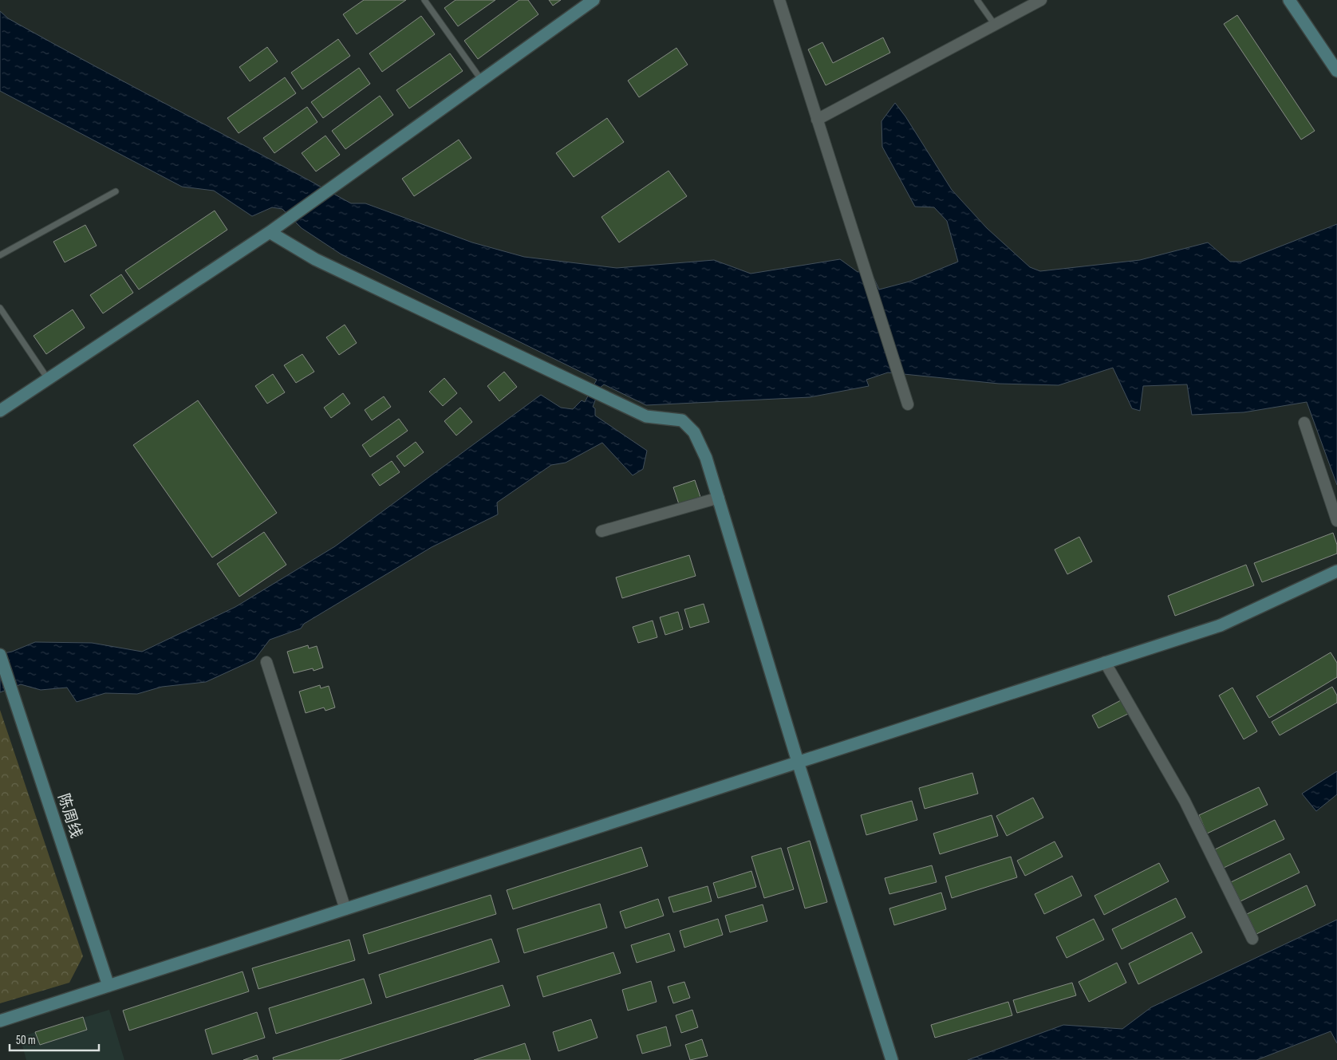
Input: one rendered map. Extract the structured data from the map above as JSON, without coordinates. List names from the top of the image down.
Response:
{
  "streets": {
    "street": ["陈周线"]
  },
  "scale_bar": "50 m"
}
